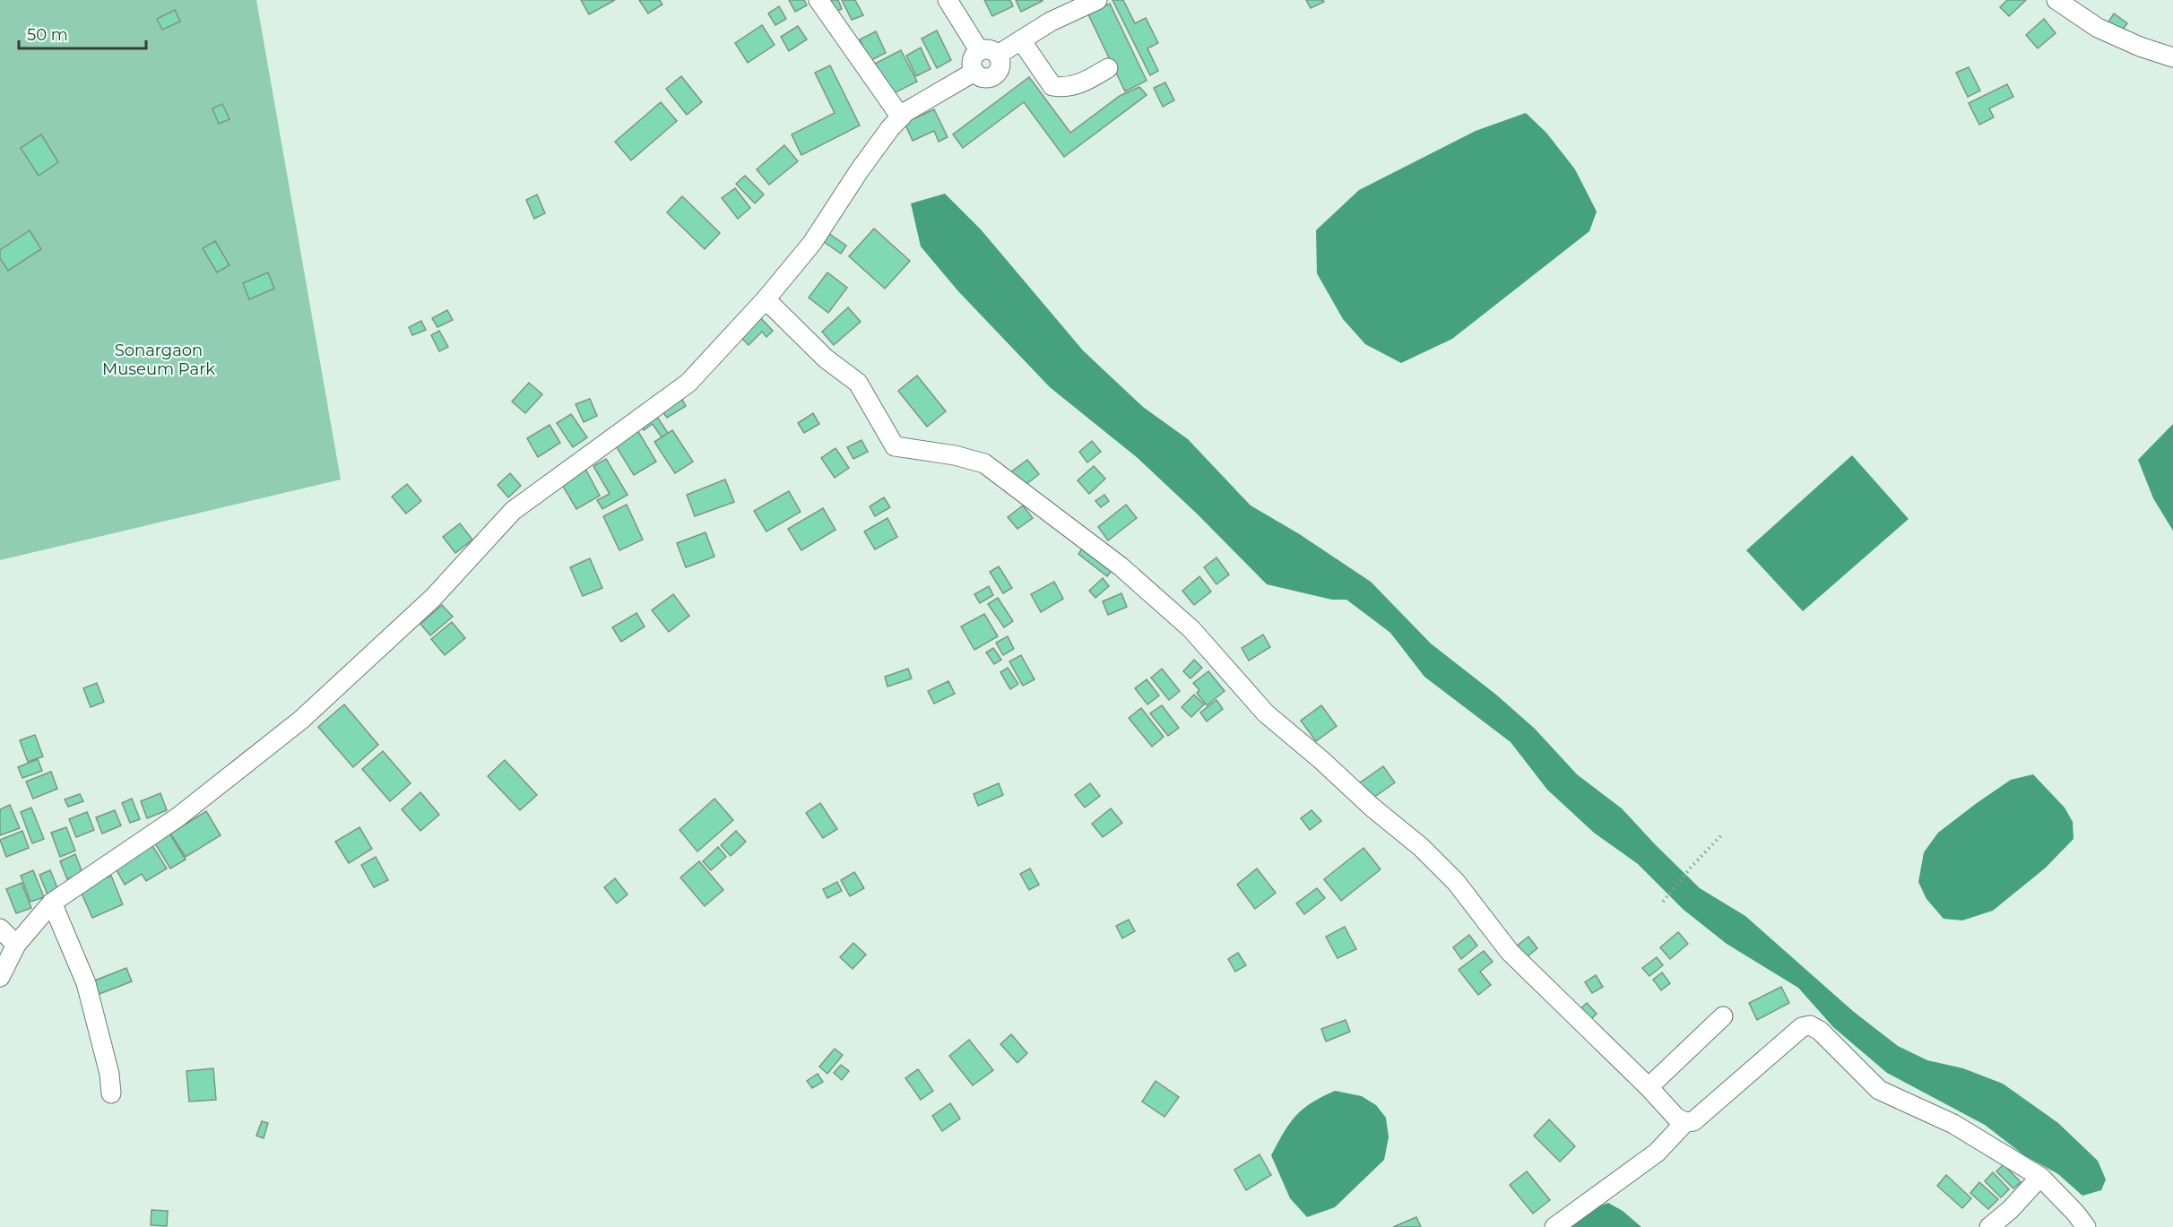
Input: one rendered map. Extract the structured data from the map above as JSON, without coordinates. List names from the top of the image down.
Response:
{
  "parks": ["Sonargaon Museum Park"],
  "scale_bar": "50 m"
}
